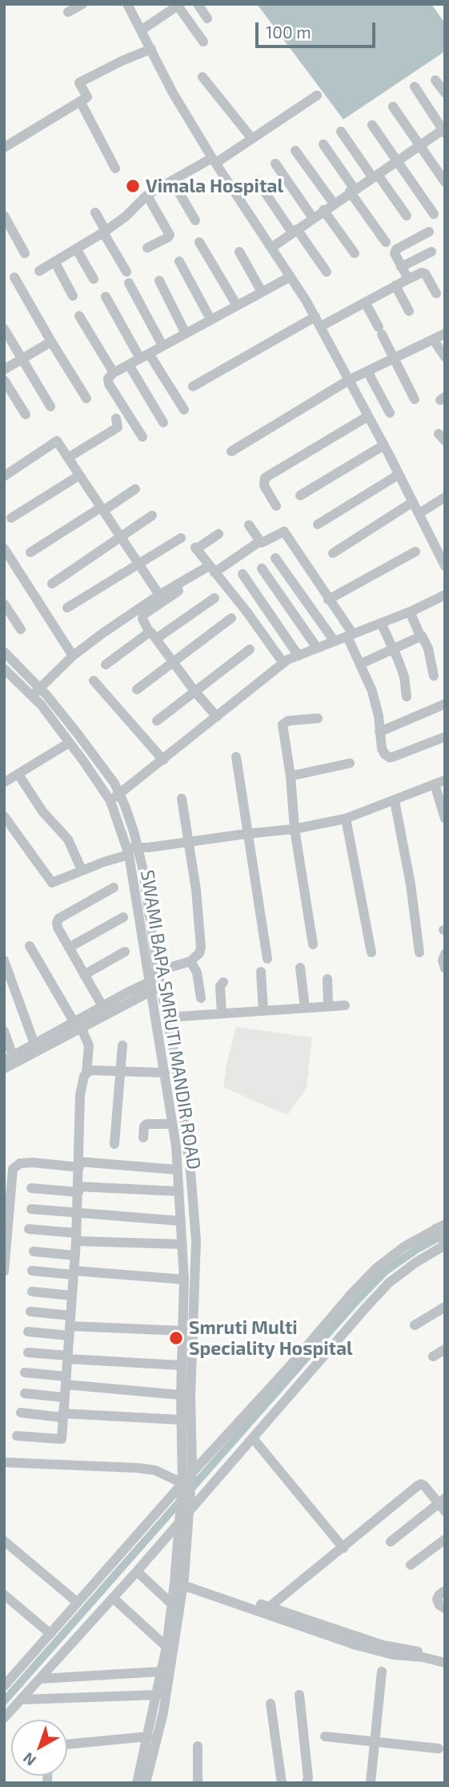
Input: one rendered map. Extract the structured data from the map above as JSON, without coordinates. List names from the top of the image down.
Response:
{
  "streets": {
    "street": ["SWAMI BAPA SMRUTI MANDIR ROAD"]
  },
  "places": ["Vimala Hospital", "Smruti Multi Speciality Hospital"],
  "scale_bar": "100 m",
  "north": "bottom left"
}
